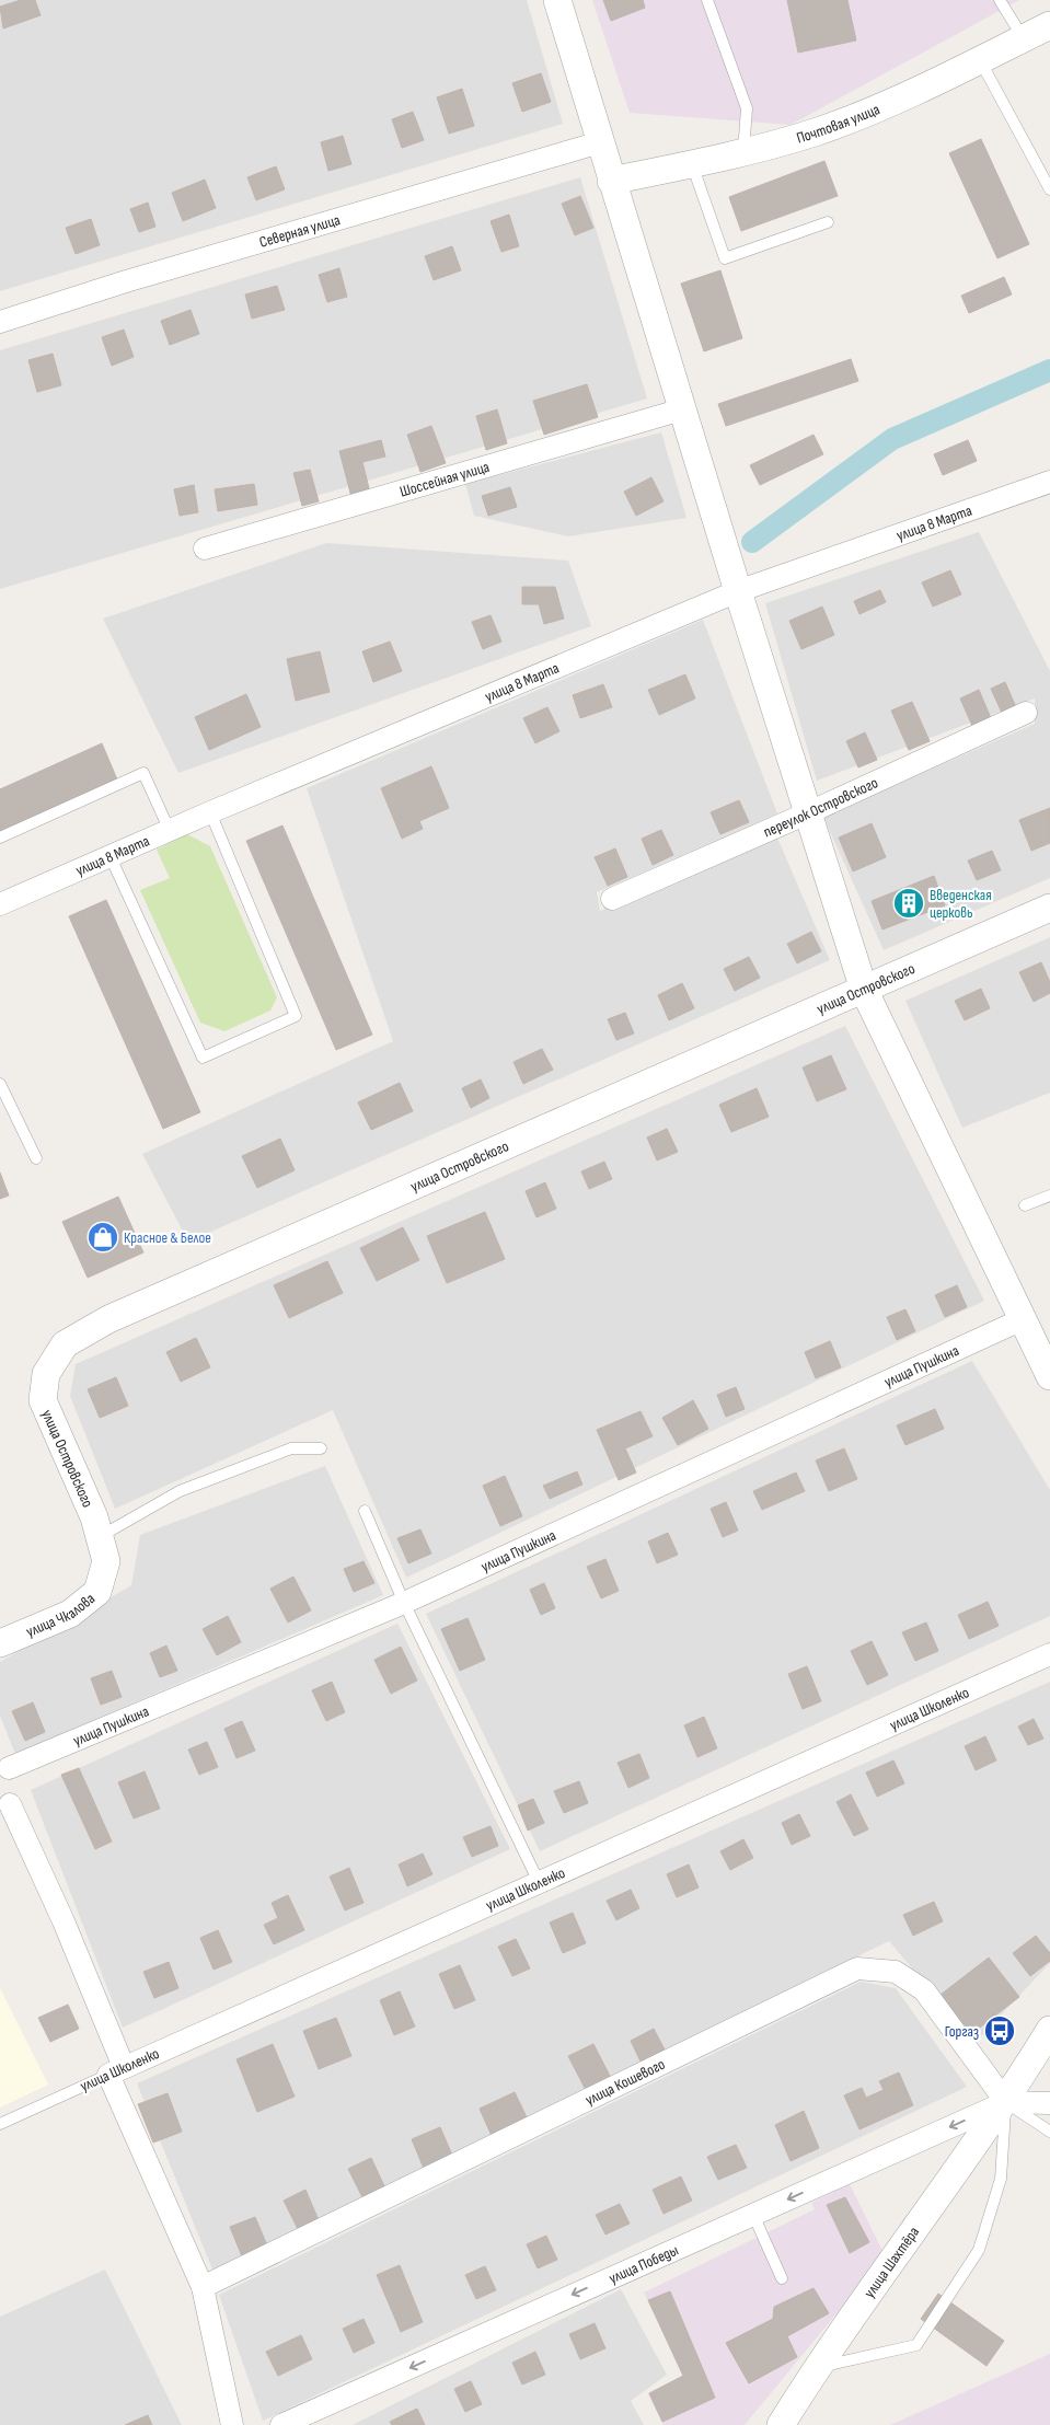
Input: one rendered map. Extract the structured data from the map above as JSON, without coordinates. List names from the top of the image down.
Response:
{
  "streets": {
    "street": [
      "Почтовая улица",
      "Северная улица",
      "Шоссейная улица",
      "улица 8 Марта",
      "переулок Островского",
      "улица Островского",
      "улица Пушкина",
      "улица Чкалова",
      "улица Школенко",
      "улица Кошевого",
      "улица Шахтёра",
      "улица Победы"
    ]
  },
  "crossings": [
    ["улица Островского", "улица Чкалова"],
    ["улица Кошевого", "улица Шахтёра"],
    ["улица Кошевого", "улица Победы"],
    ["улица Шахтёра", "улица Победы"]
  ],
  "one_way": ["улица Победы"],
  "places": {
    "building": ["Введенская церковь"],
    "shop": ["Красное & Белое"],
    "bus stop": ["Горгаз"]
  }
}
